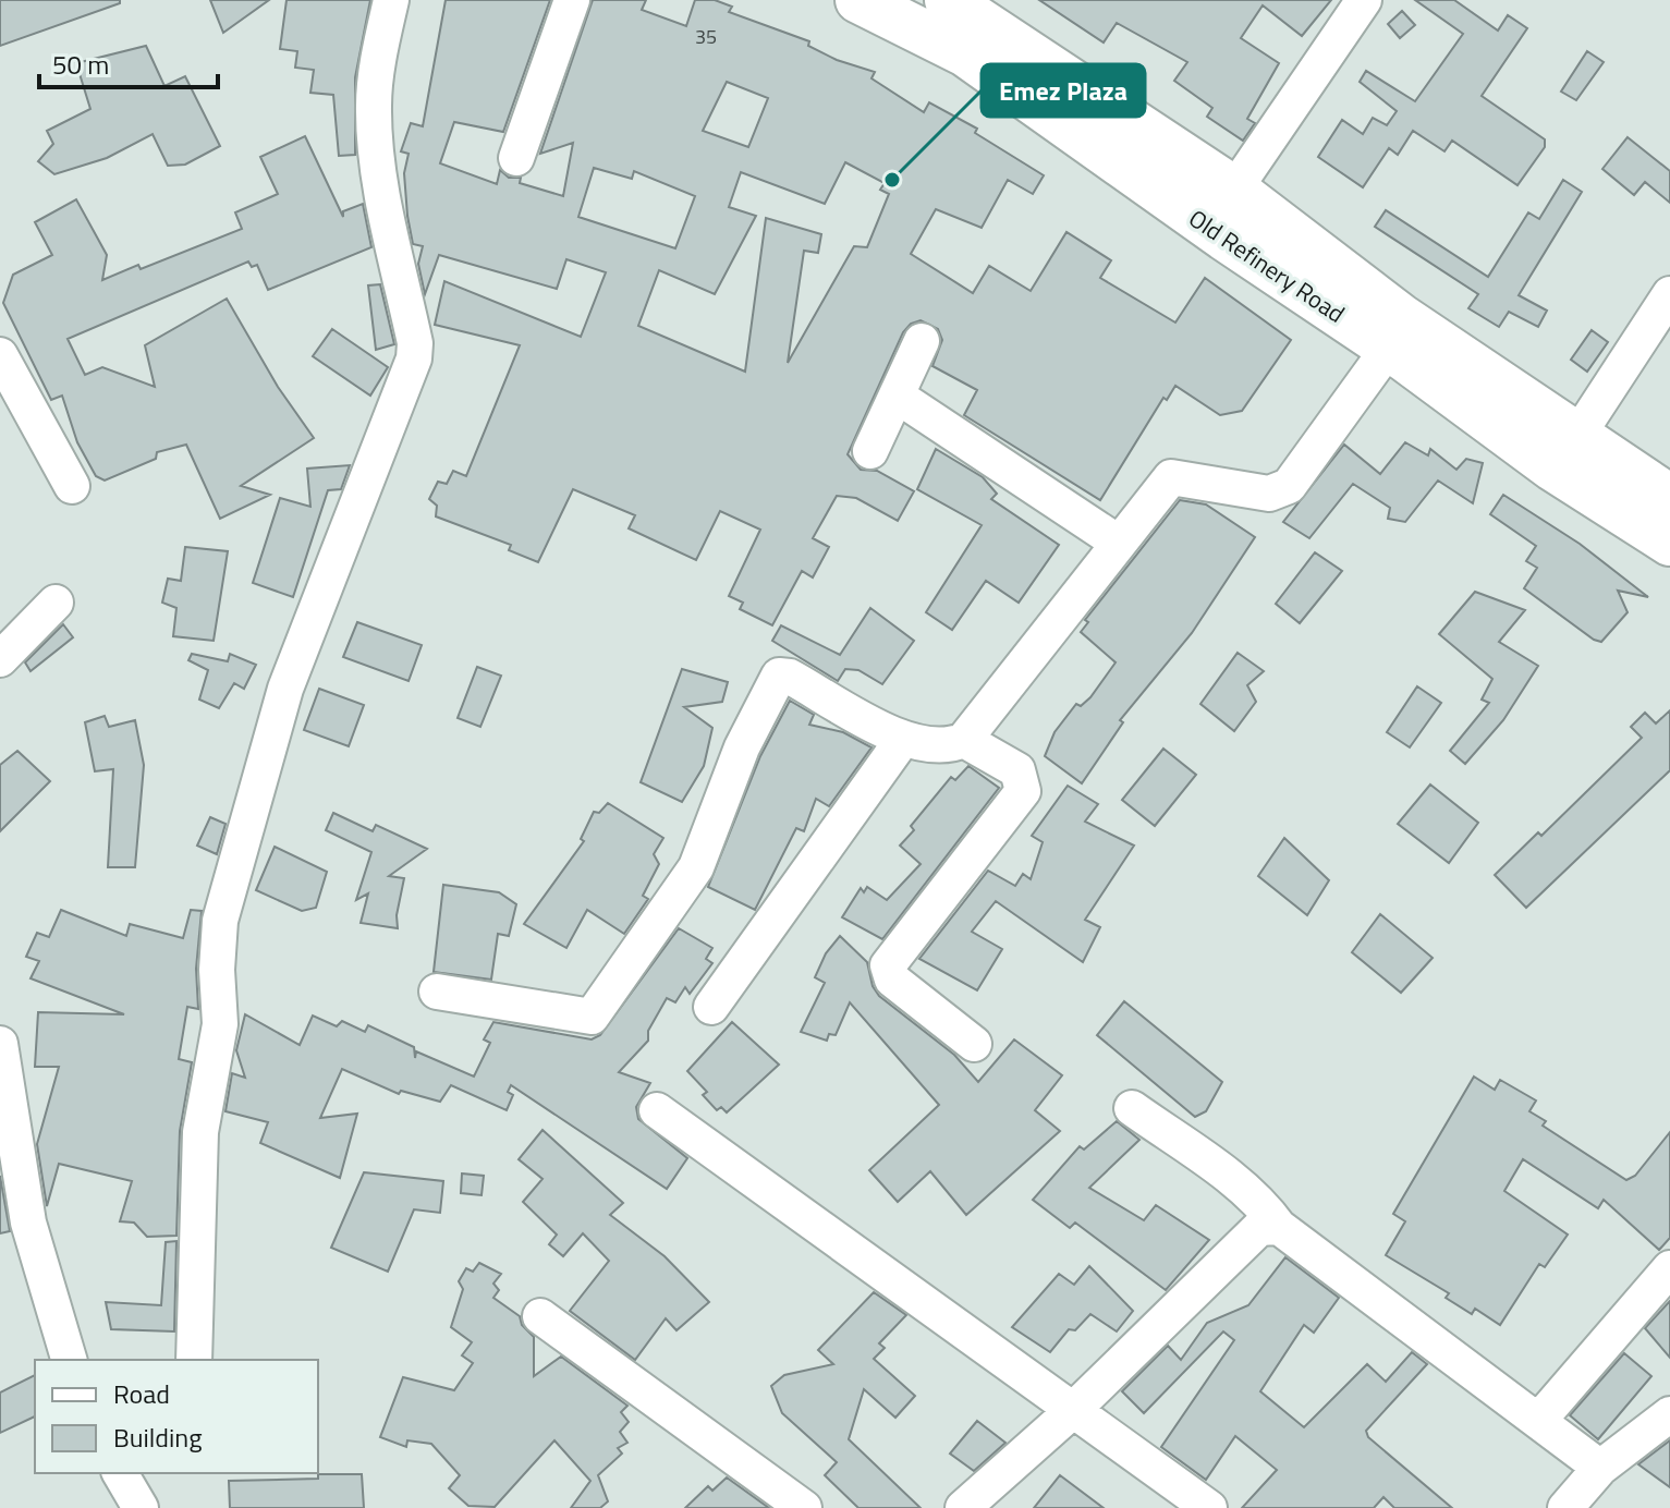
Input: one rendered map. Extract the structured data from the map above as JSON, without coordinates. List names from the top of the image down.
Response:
{
  "streets": {
    "main road": ["Old Refinery Road"]
  },
  "places": ["Emez Plaza"],
  "house_numbers": ["35"],
  "legend": ["Road", "Building"],
  "scale_bar": "50 m"
}
